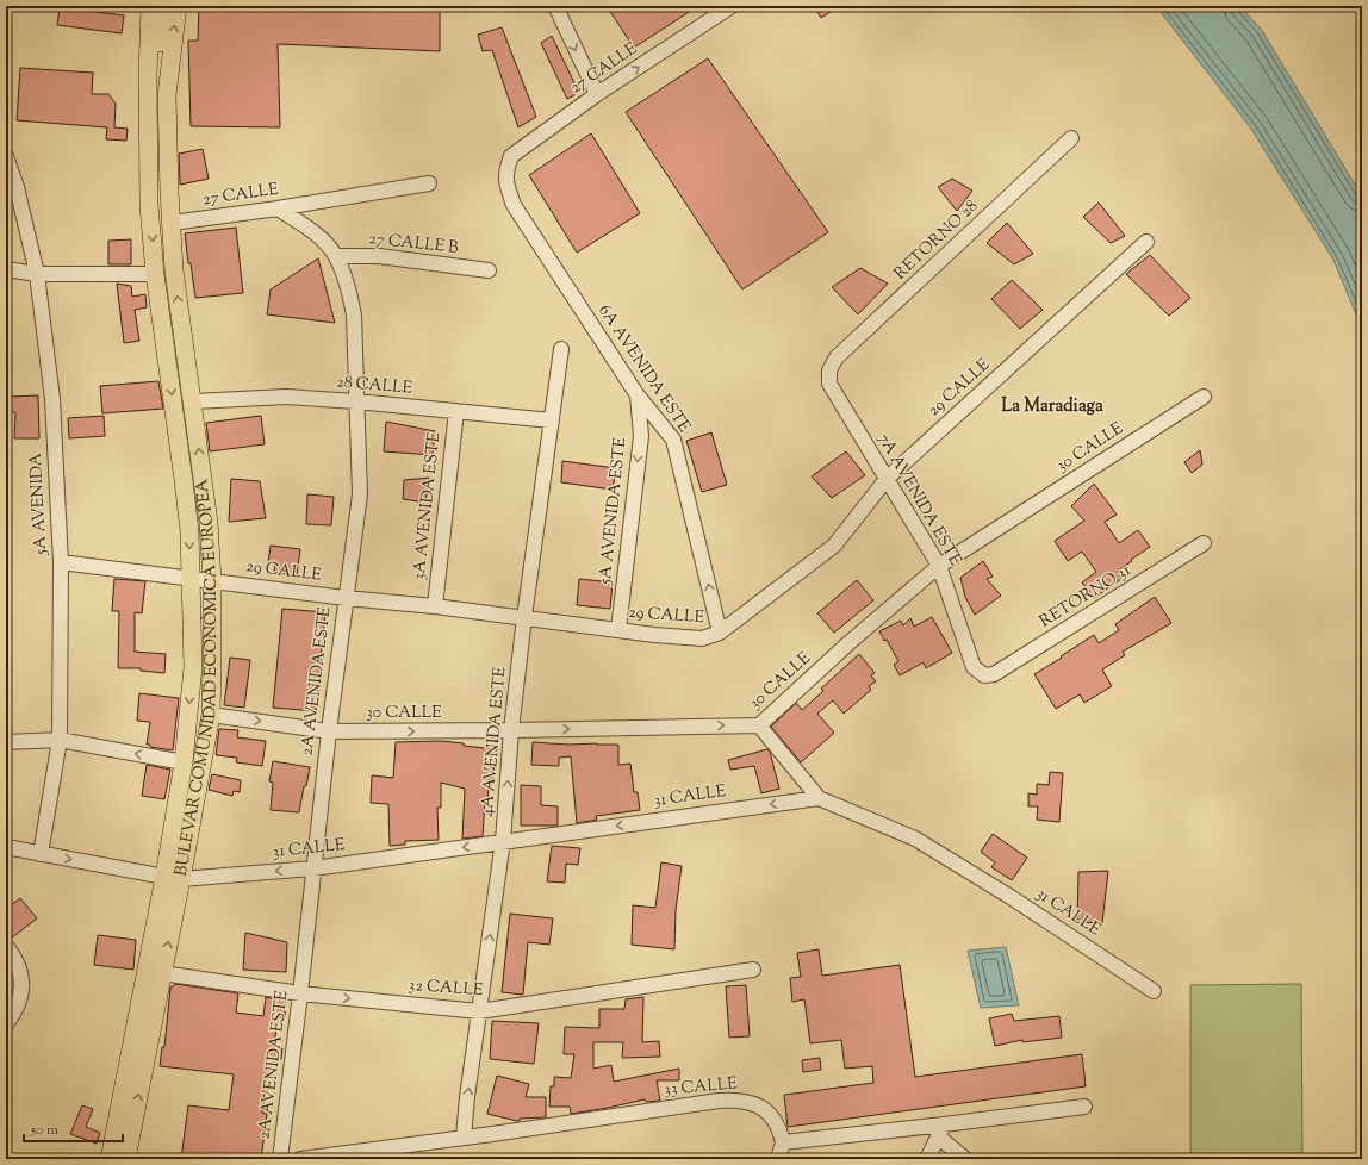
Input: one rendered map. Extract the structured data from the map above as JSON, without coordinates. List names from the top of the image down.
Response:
{
  "streets": {
    "main road": ["BULEVAR COMUNIDAD ECONÓMICA EUROPEA"],
    "street": [
      "27 CALLE",
      "RETORNO 28",
      "27 CALLE B",
      "6A AVENIDA ESTE",
      "28 CALLE",
      "29 CALLE",
      "30 CALLE",
      "7A AVENIDA ESTE",
      "5A AVENIDA",
      "3A AVENIDA ESTE",
      "5A AVENIDA ESTE",
      "RETORNO 31",
      "2A AVENIDA ESTE",
      "4A AVENIDA ESTE",
      "31 CALLE",
      "32 CALLE",
      "33 CALLE"
    ]
  },
  "crossings": [
    ["27 CALLE", "6A AVENIDA ESTE"],
    ["27 CALLE", "BULEVAR COMUNIDAD ECONÓMICA EUROPEA"],
    ["27 CALLE", "2A AVENIDA ESTE"],
    ["RETORNO 28", "7A AVENIDA ESTE"],
    ["27 CALLE B", "2A AVENIDA ESTE"],
    ["6A AVENIDA ESTE", "29 CALLE"],
    ["6A AVENIDA ESTE", "5A AVENIDA ESTE"],
    ["28 CALLE", "3A AVENIDA ESTE"],
    ["28 CALLE", "BULEVAR COMUNIDAD ECONÓMICA EUROPEA"],
    ["28 CALLE", "2A AVENIDA ESTE"],
    ["28 CALLE", "4A AVENIDA ESTE"],
    ["29 CALLE", "7A AVENIDA ESTE"],
    ["29 CALLE", "5A AVENIDA"],
    ["29 CALLE", "3A AVENIDA ESTE"],
    ["29 CALLE", "5A AVENIDA ESTE"],
    ["29 CALLE", "BULEVAR COMUNIDAD ECONÓMICA EUROPEA"],
    ["29 CALLE", "2A AVENIDA ESTE"],
    ["29 CALLE", "4A AVENIDA ESTE"],
    ["30 CALLE", "7A AVENIDA ESTE"],
    ["30 CALLE", "BULEVAR COMUNIDAD ECONÓMICA EUROPEA"],
    ["30 CALLE", "2A AVENIDA ESTE"],
    ["30 CALLE", "4A AVENIDA ESTE"],
    ["7A AVENIDA ESTE", "RETORNO 31"],
    ["5A AVENIDA", "31 CALLE"],
    ["BULEVAR COMUNIDAD ECONÓMICA EUROPEA", "31 CALLE"],
    ["BULEVAR COMUNIDAD ECONÓMICA EUROPEA", "32 CALLE"],
    ["2A AVENIDA ESTE", "31 CALLE"],
    ["2A AVENIDA ESTE", "32 CALLE"],
    ["4A AVENIDA ESTE", "31 CALLE"],
    ["4A AVENIDA ESTE", "32 CALLE"],
    ["4A AVENIDA ESTE", "33 CALLE"]
  ],
  "one_way": [
    "6A AVENIDA ESTE",
    "30 CALLE",
    "5A AVENIDA ESTE",
    "4A AVENIDA ESTE"
  ],
  "districts": ["La Maradiaga"],
  "scale_bar": "50 m"
}
